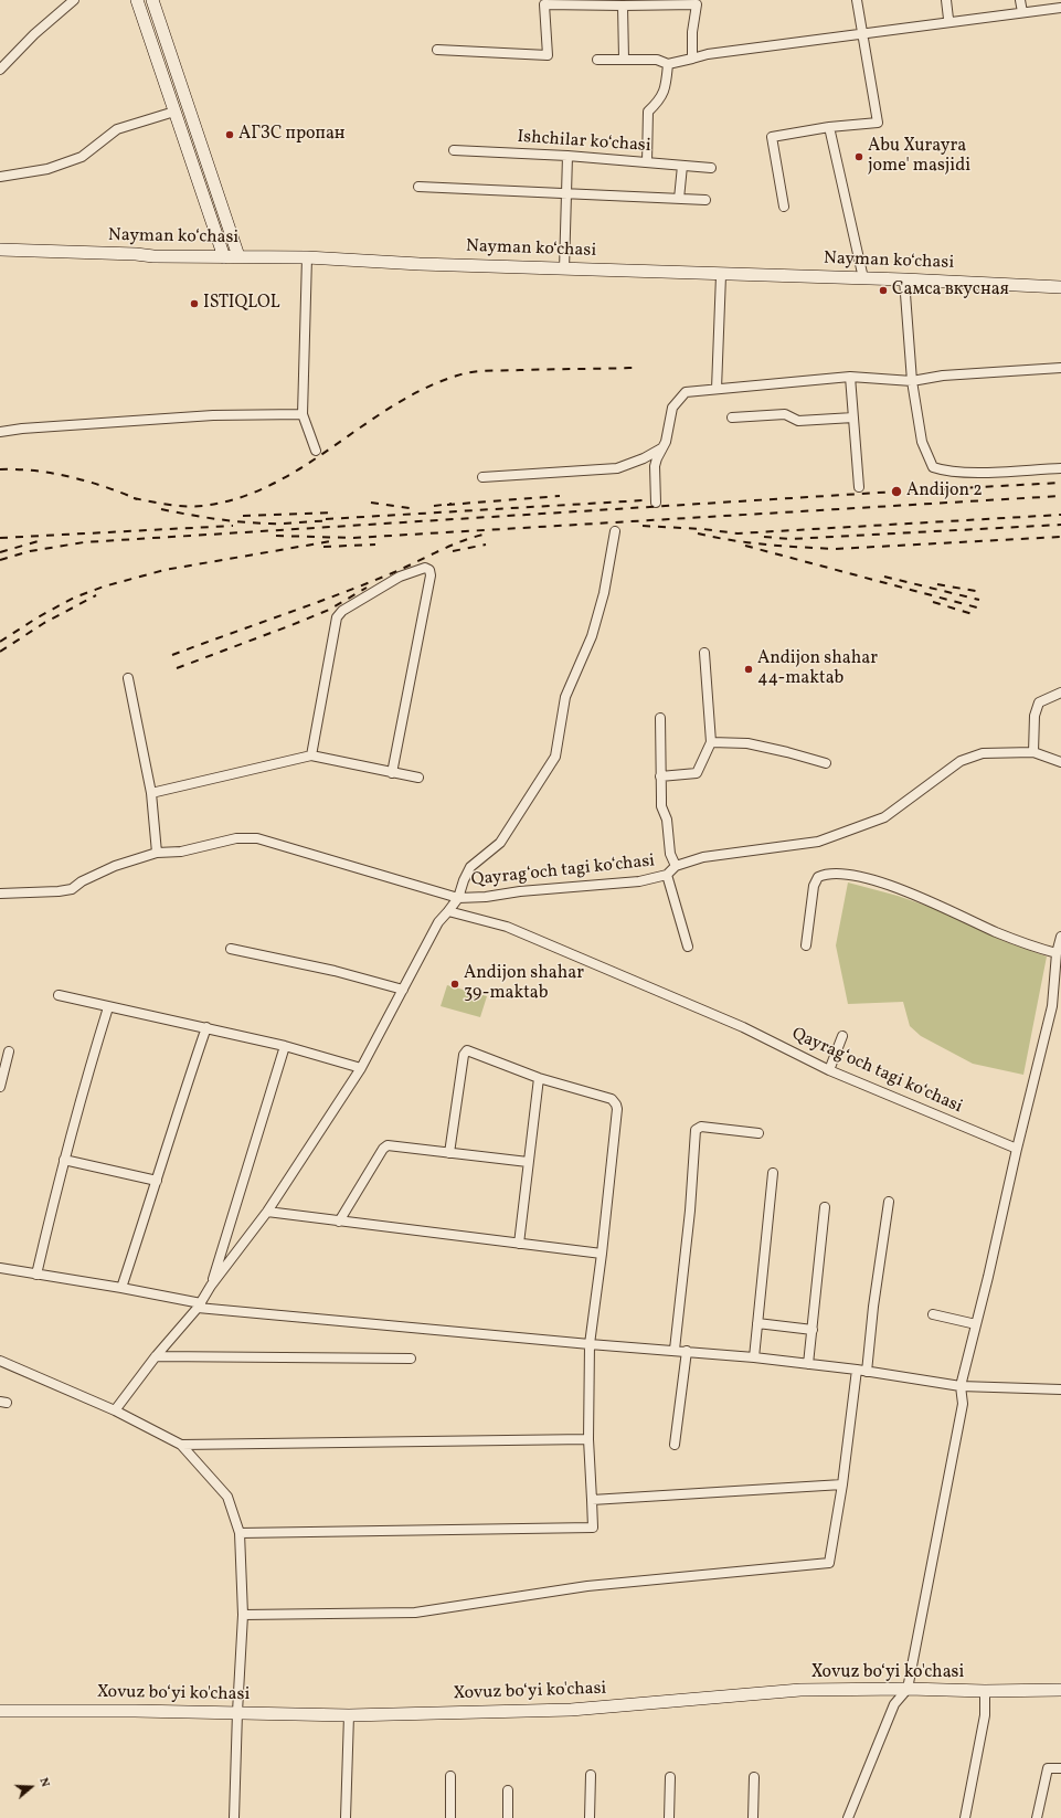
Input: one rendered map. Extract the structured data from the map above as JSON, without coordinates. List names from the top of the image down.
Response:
{
  "streets": {
    "main road": ["Nayman koʻchasi", "Xovuz bo‘yi ko'chasi"],
    "street": ["Ishchilar koʻchasi", "Qayragʻoch tagi koʻchasi"]
  },
  "places": [
    "АГЗС пропан",
    "Abu Xurayra jome' masjidi",
    "Самса вкусная",
    "ISTIQLOL",
    "Andijon 2",
    "Andijon shahar 44-maktab",
    "Andijon shahar 39-maktab"
  ],
  "north": "right"
}
